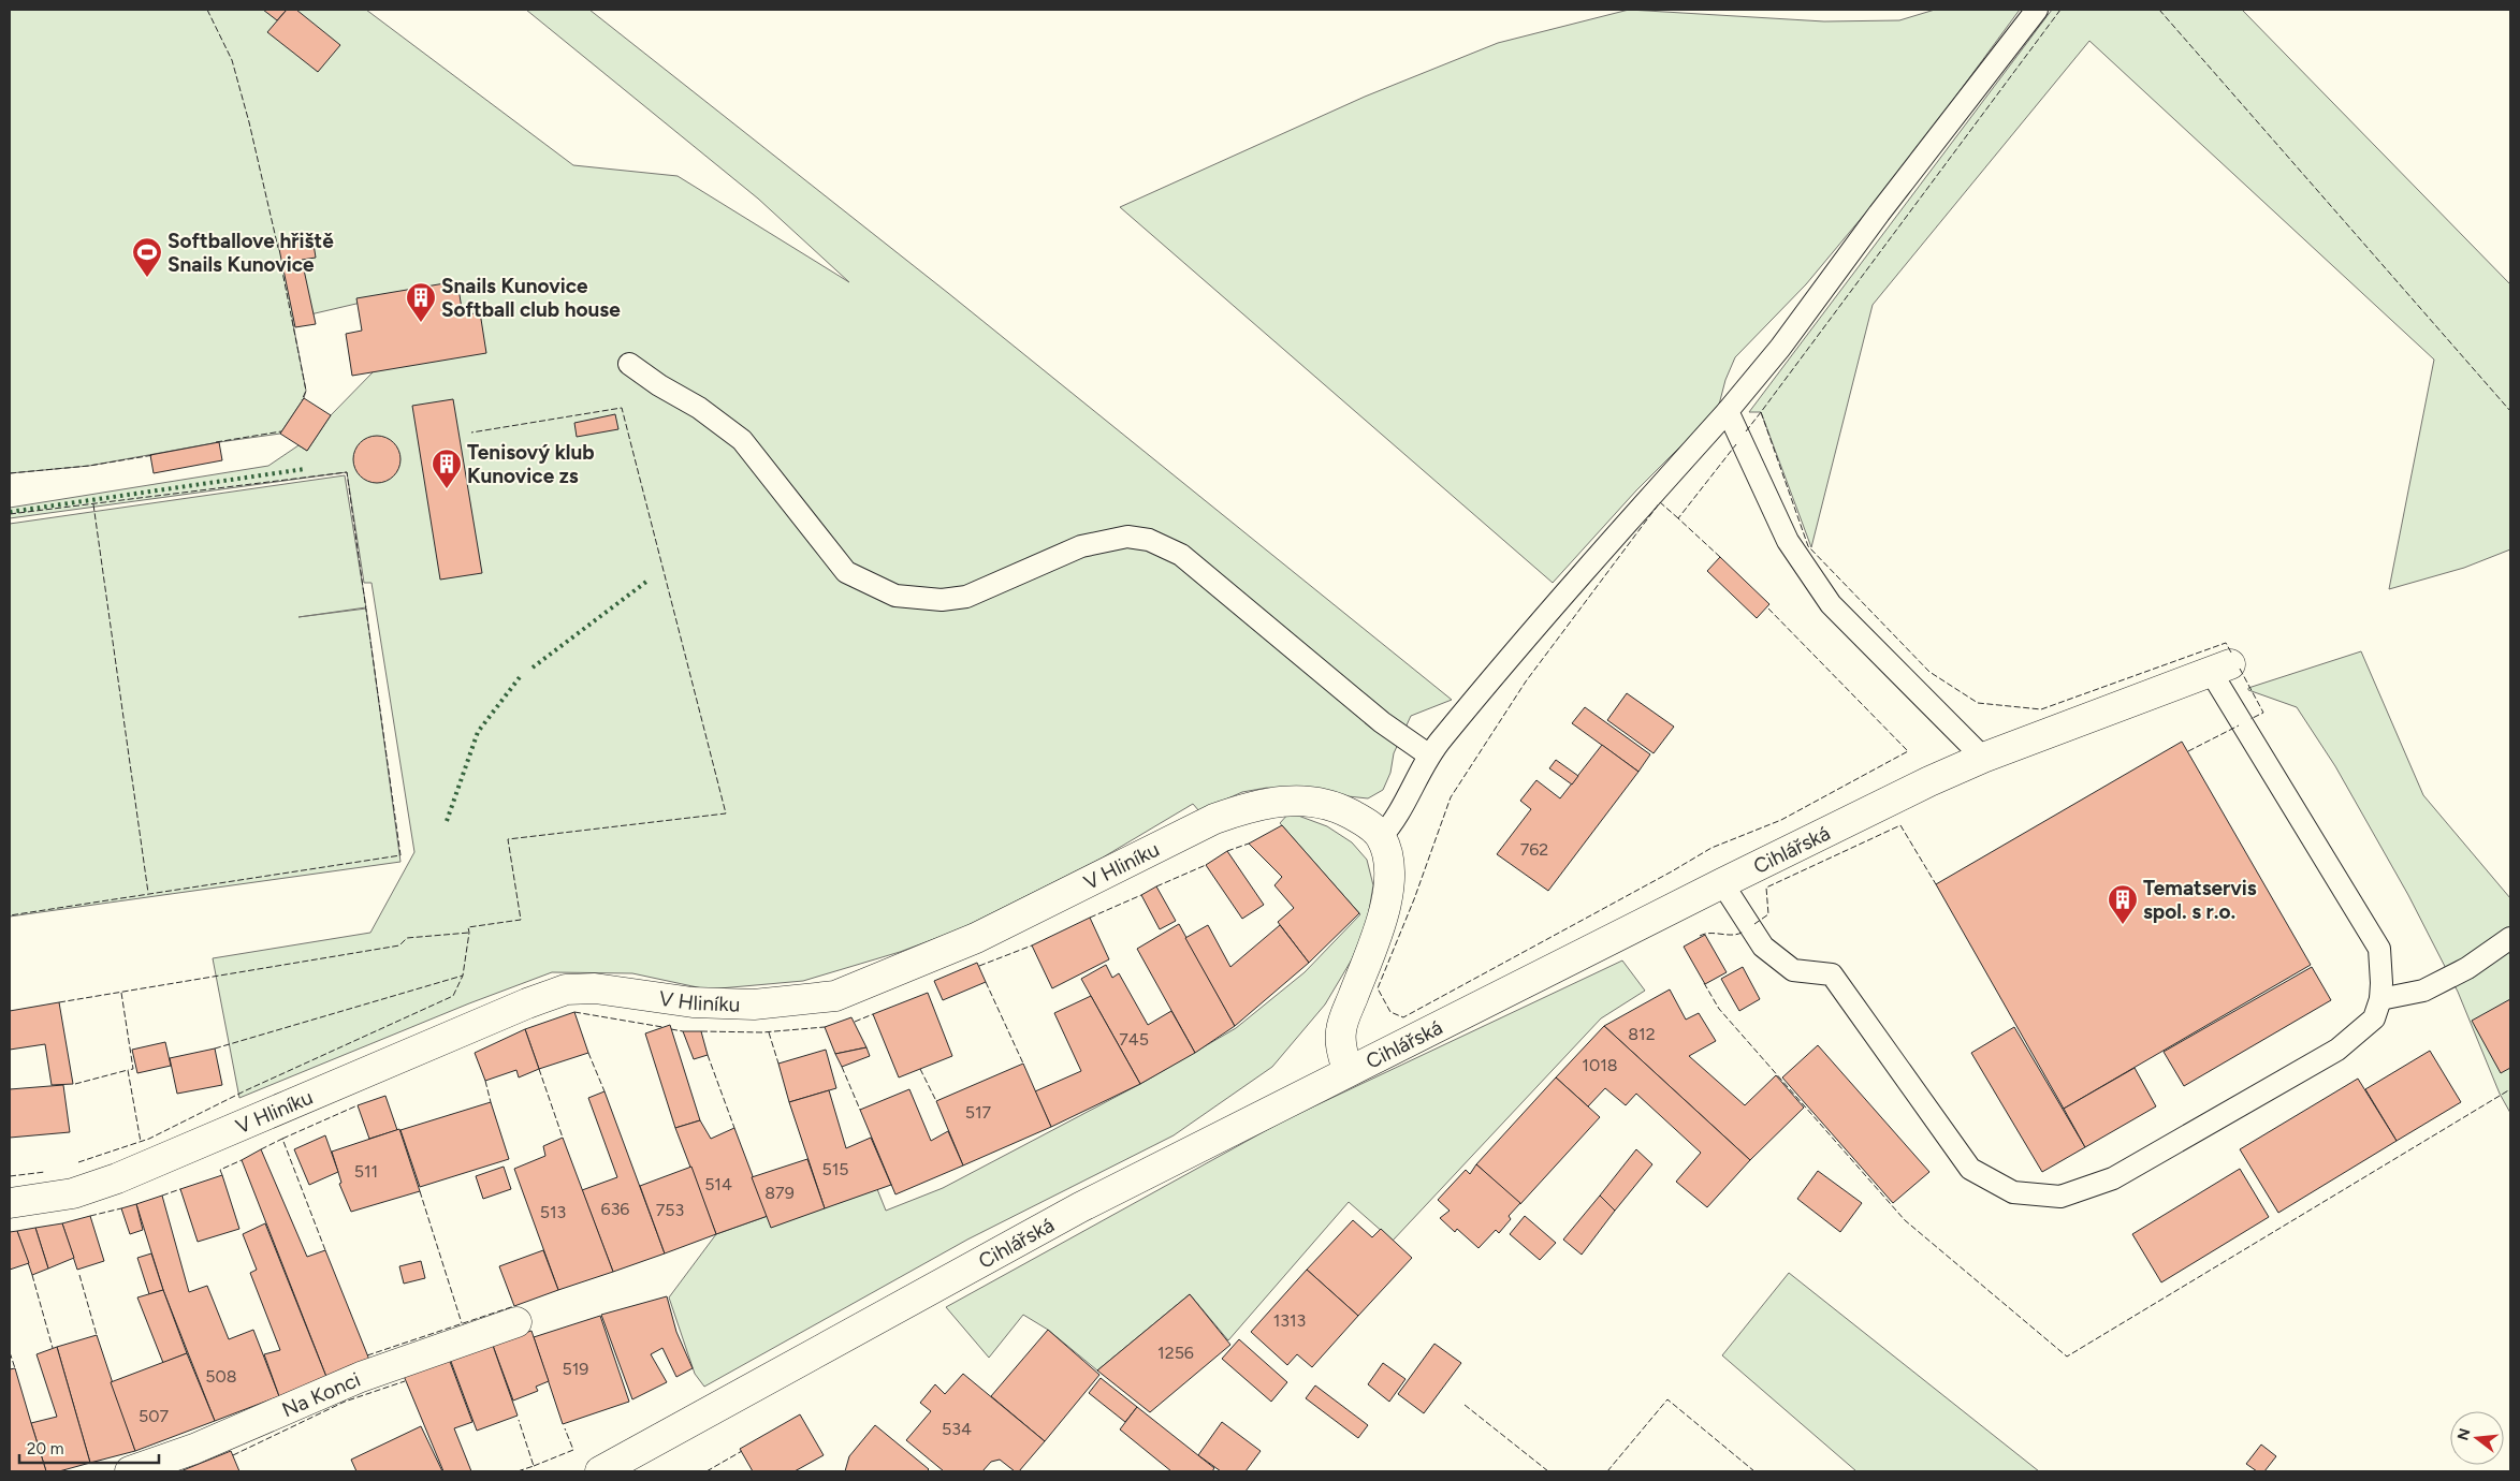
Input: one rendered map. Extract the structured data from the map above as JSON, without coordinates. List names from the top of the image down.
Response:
{
  "streets": {
    "street": ["Cihlářská", "V Hliníku", "Na Konci"]
  },
  "places": {
    "sports": ["Softballove hřiště Snails Kunovice"],
    "building": ["Snails Kunovice Softball club house", "Tenisový klub Kunovice zs", "Tematservis spol. s r.o."]
  },
  "house_numbers": [
    "762",
    "812",
    "745",
    "1018",
    "517",
    "515",
    "511",
    "514",
    "879",
    "636",
    "753",
    "513",
    "1313",
    "1256",
    "519",
    "508",
    "507",
    "534"
  ],
  "scale_bar": "20 m",
  "north": "left"
}
